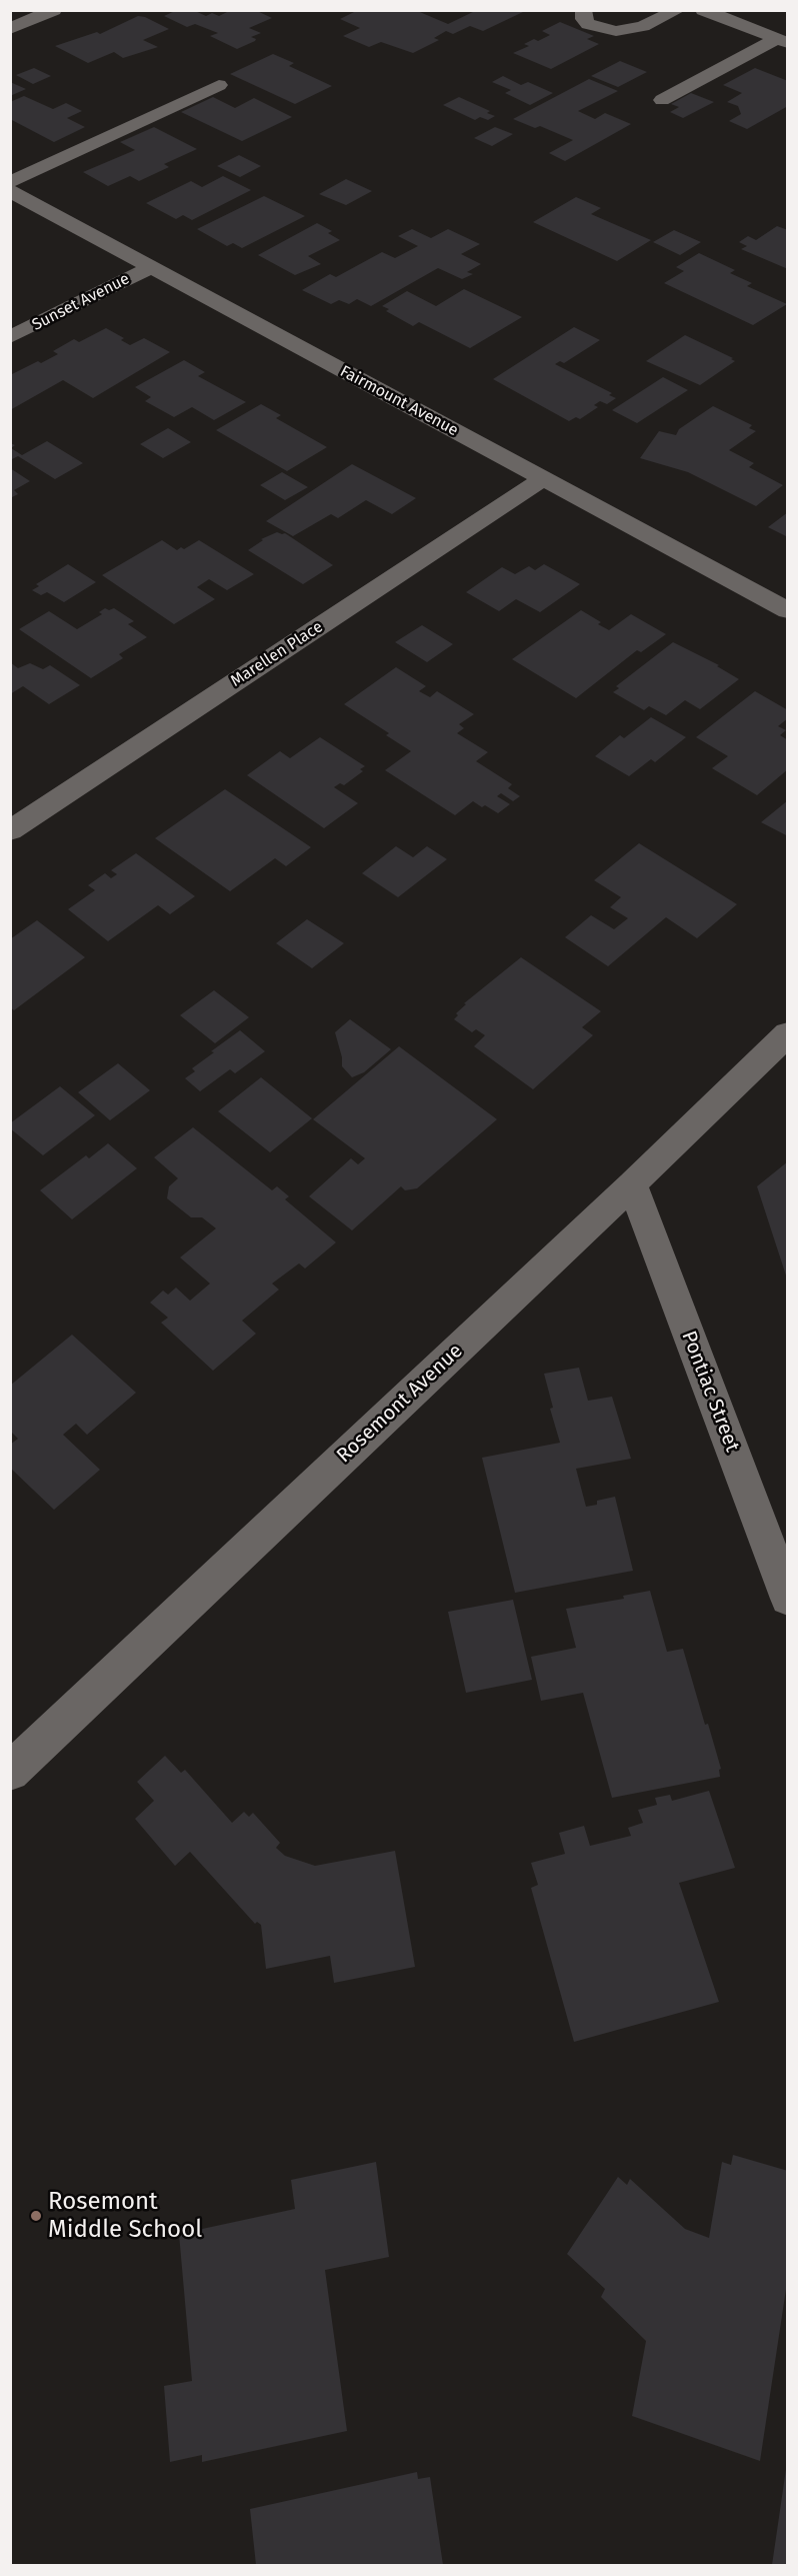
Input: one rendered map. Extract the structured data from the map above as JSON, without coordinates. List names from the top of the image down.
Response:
{
  "streets": {
    "street": [
      "Sunset Avenue",
      "Fairmount Avenue",
      "Marellen Place",
      "Pontiac Street",
      "Rosemont Avenue"
    ]
  },
  "crossings": [
    ["Sunset Avenue", "Fairmount Avenue"],
    ["Fairmount Avenue", "Marellen Place"],
    ["Pontiac Street", "Rosemont Avenue"]
  ],
  "places": ["Rosemont Middle School"]
}
